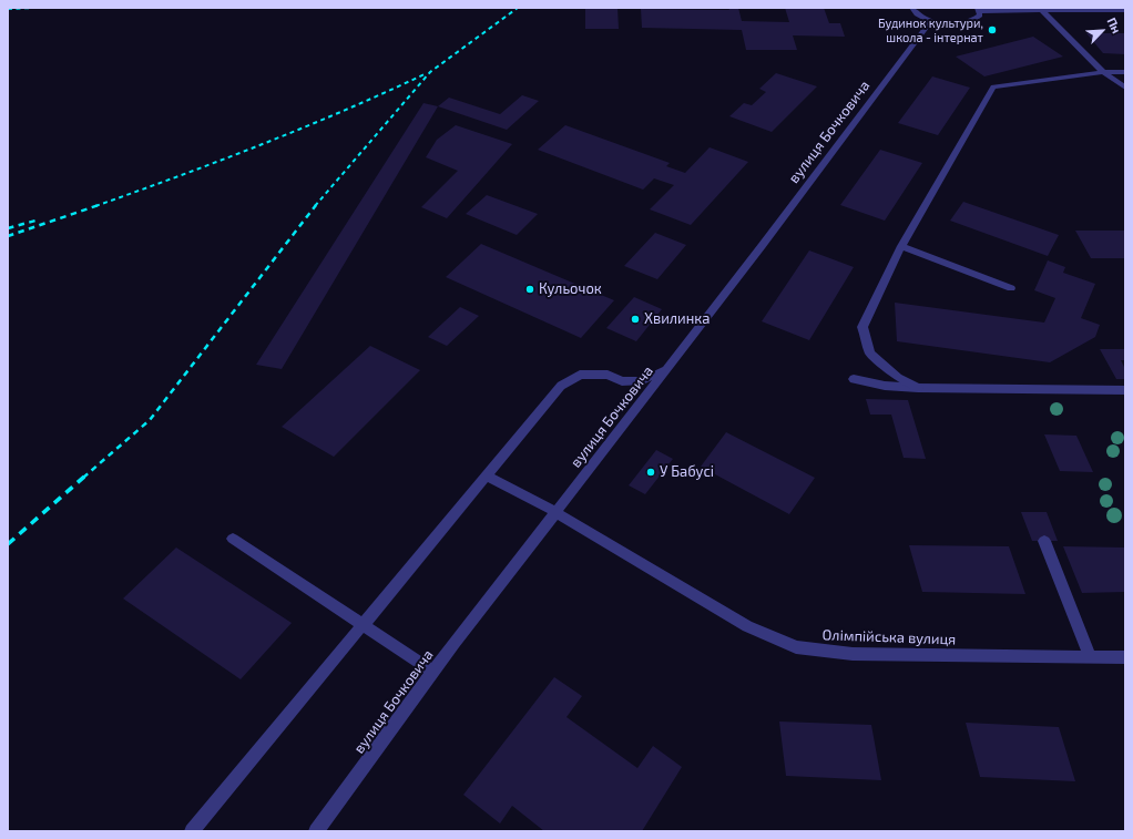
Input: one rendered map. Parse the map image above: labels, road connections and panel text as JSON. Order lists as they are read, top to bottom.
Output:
{
  "streets": {
    "street": ["вулиця Бочковича", "Олімпійська вулиця"]
  },
  "crossings": [
    ["вулиця Бочковича", "Олімпійська вулиця"]
  ],
  "places": [
    "Будинок культури, школа - інтернат",
    "Кульочок",
    "Хвилинка",
    "У Бабусі"
  ],
  "north": "top right"
}
